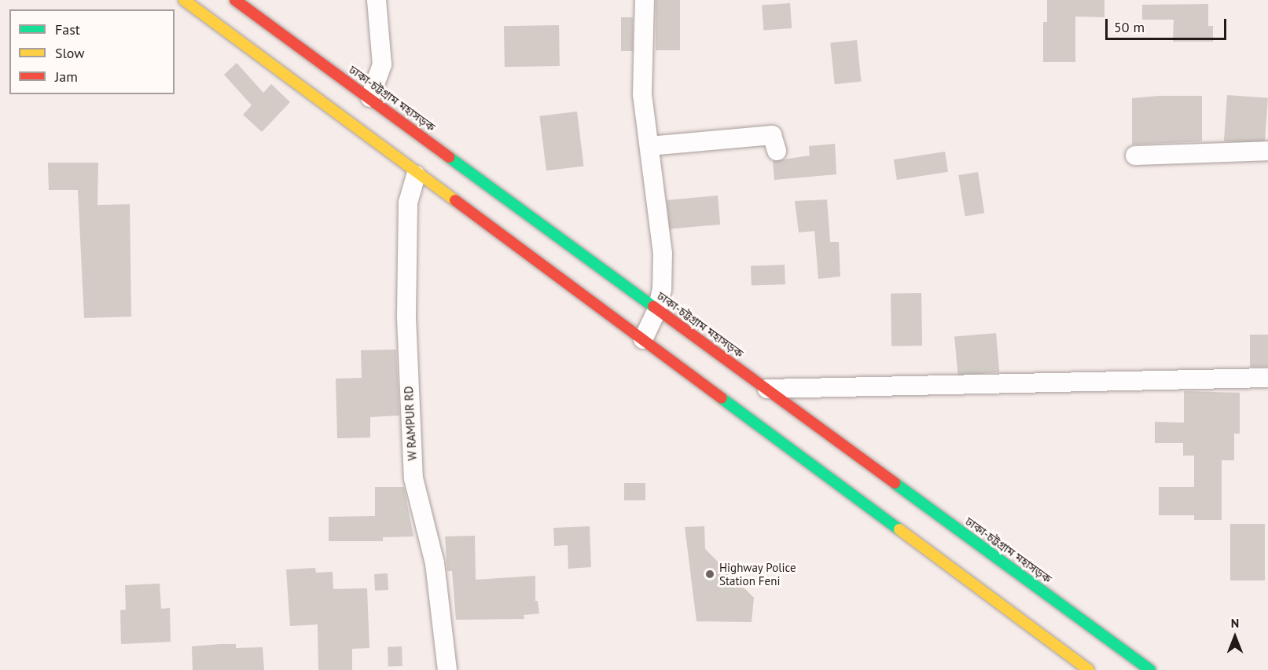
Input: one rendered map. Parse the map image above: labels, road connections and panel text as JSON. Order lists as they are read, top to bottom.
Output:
{
  "streets": {
    "highway": ["ঢাকা-চট্টগ্রাম মহাসড়ক"],
    "street": ["W RAMPUR RD"]
  },
  "places": ["Highway Police Station Feni"],
  "legend": ["Fast", "Slow", "Jam"],
  "scale_bar": "50 m",
  "north": "top"
}
